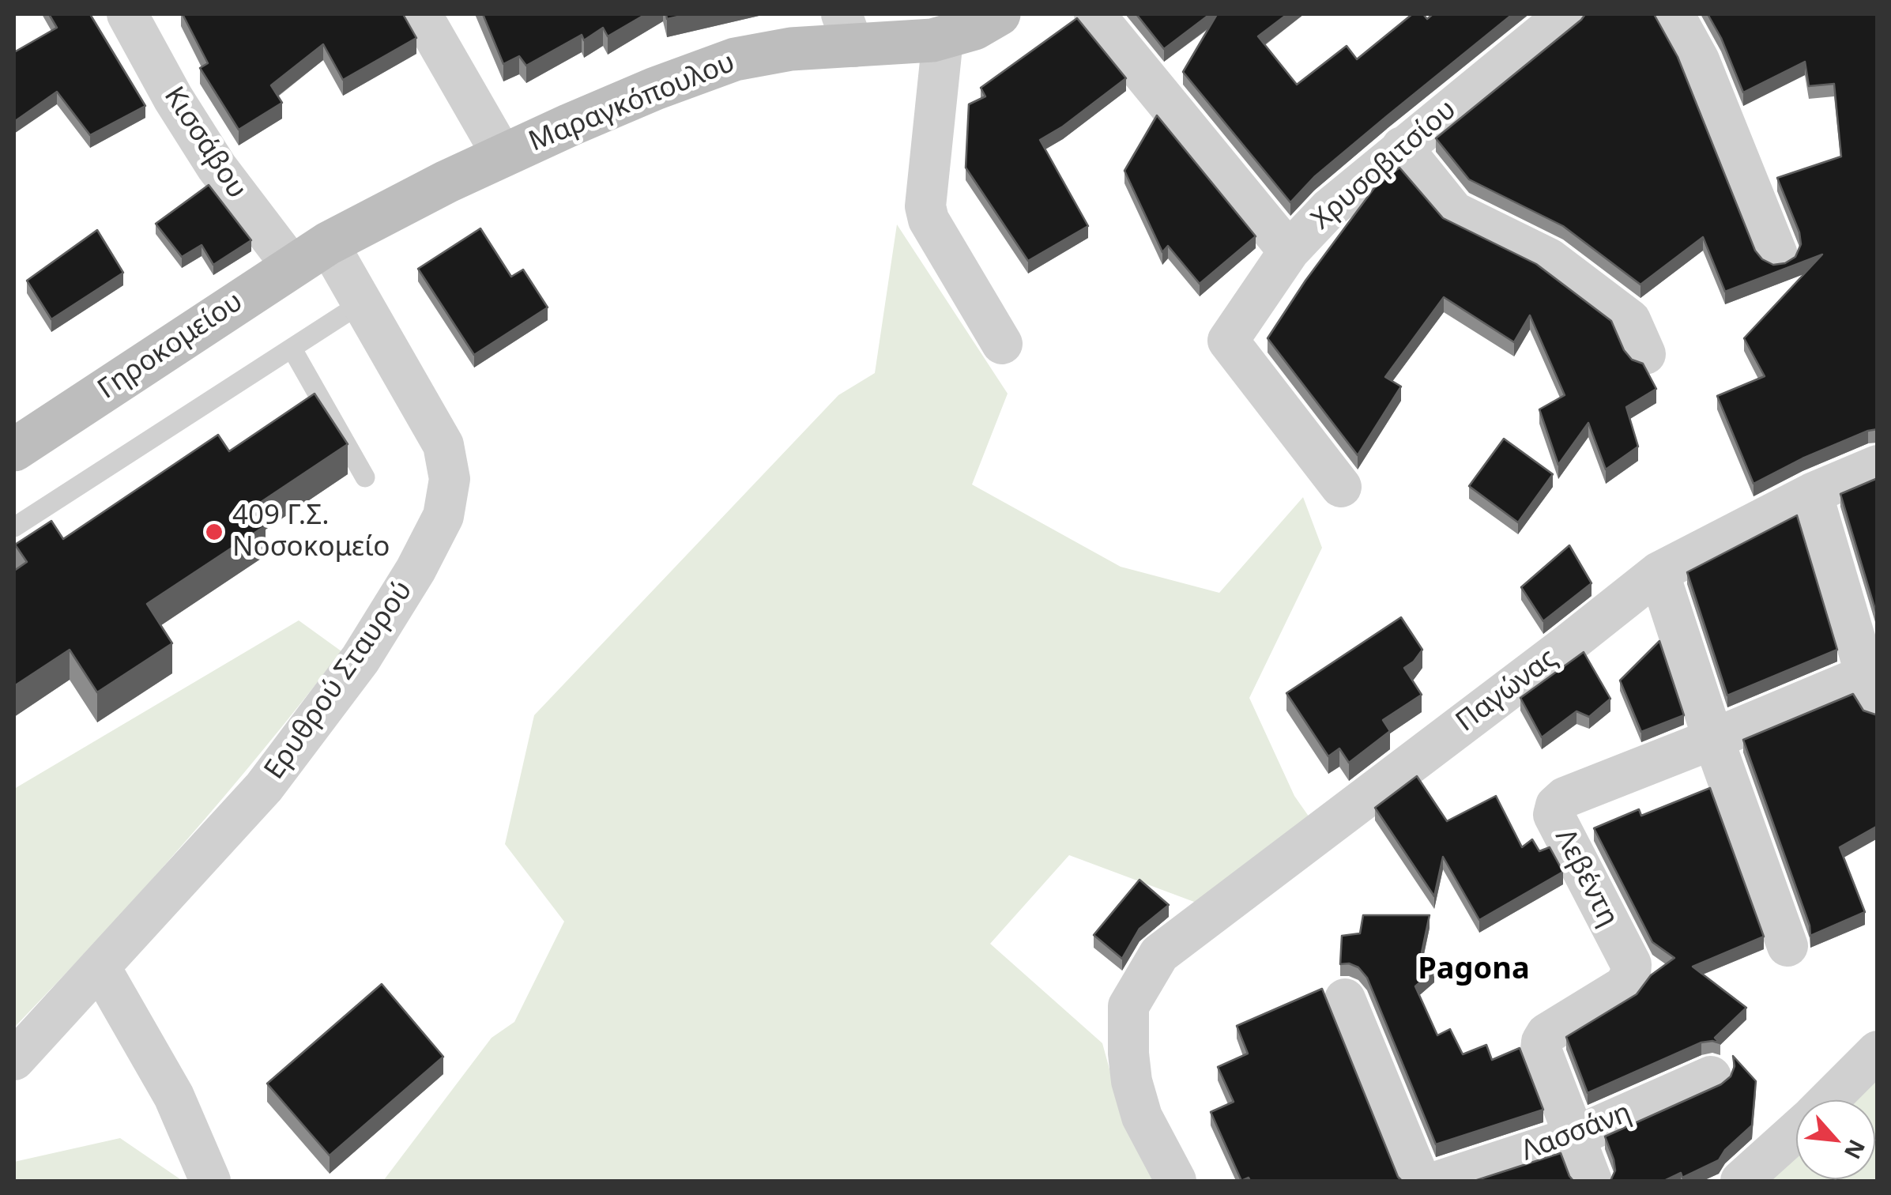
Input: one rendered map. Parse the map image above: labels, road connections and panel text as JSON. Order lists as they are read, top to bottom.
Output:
{
  "streets": {
    "main road": ["Μαραγκόπουλου", "Γηροκομείου"],
    "street": [
      "Κισσάβου",
      "Χρυσοβιτσίου",
      "Ερυθρού Σταυρού",
      "Παγώνας",
      "Λεβέντη",
      "Λασσάνη"
    ]
  },
  "crossings": [
    ["Μαραγκόπουλου", "Κισσάβου"],
    ["Μαραγκόπουλου", "Γηροκομείου"],
    ["Μαραγκόπουλου", "Ερυθρού Σταυρού"],
    ["Κισσάβου", "Γηροκομείου"],
    ["Κισσάβου", "Ερυθρού Σταυρού"],
    ["Γηροκομείου", "Ερυθρού Σταυρού"],
    ["Λεβέντη", "Λασσάνη"]
  ],
  "districts": ["Pagona"],
  "places": ["409 Γ.Σ. Νοσοκομείο"],
  "north": "bottom right"
}
